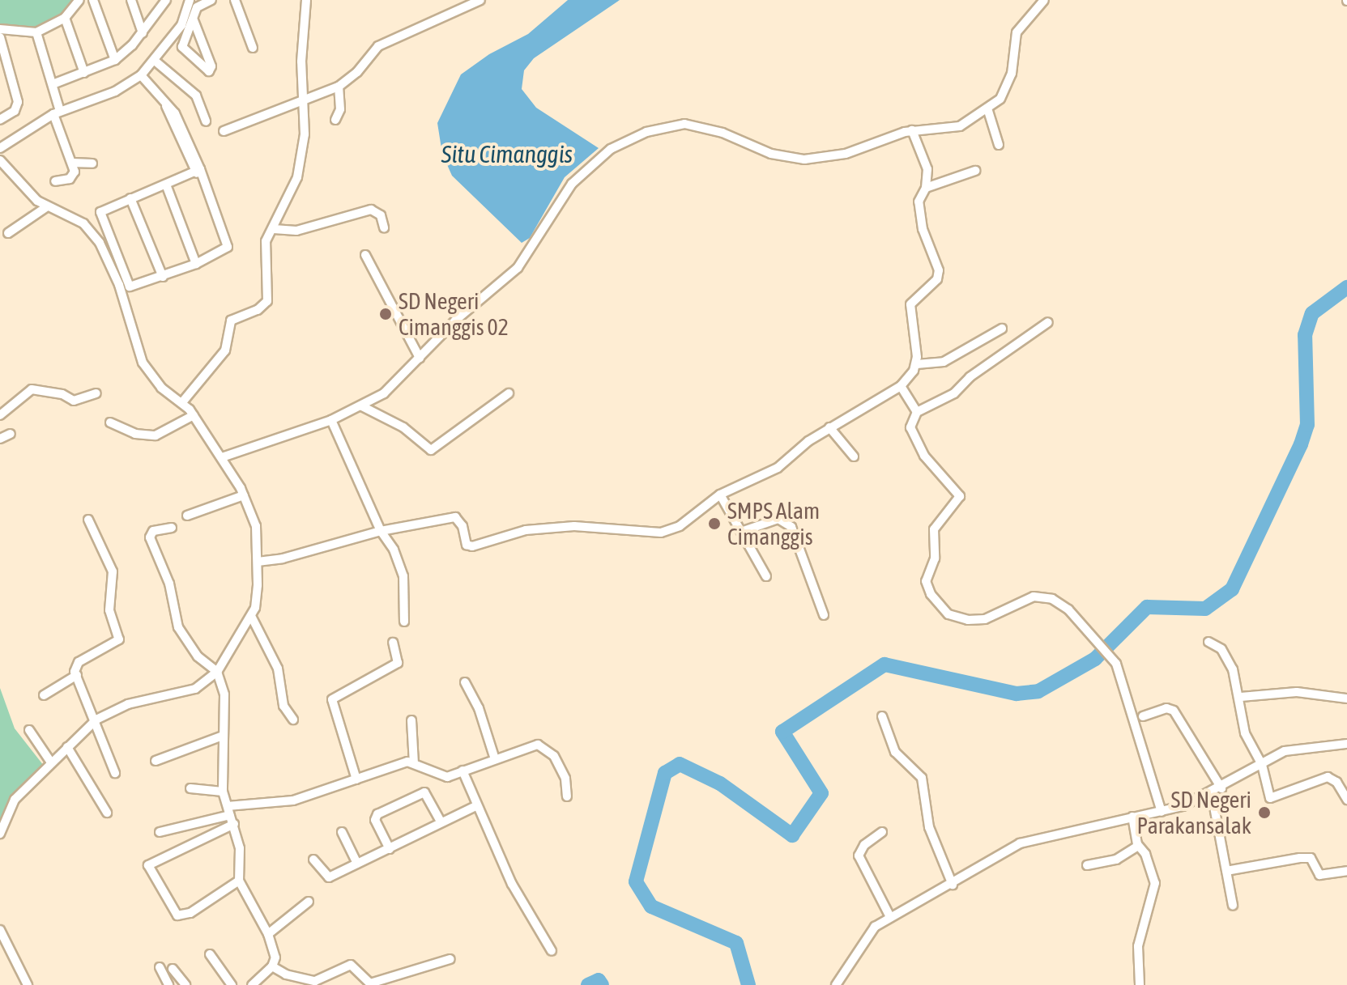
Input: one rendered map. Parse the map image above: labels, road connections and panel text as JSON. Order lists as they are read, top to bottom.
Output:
{
  "water": ["Situ Cimanggis"],
  "places": ["SD Negeri Cimanggis 02", "SMPS Alam Cimanggis", "SD Negeri Parakansalak"]
}
